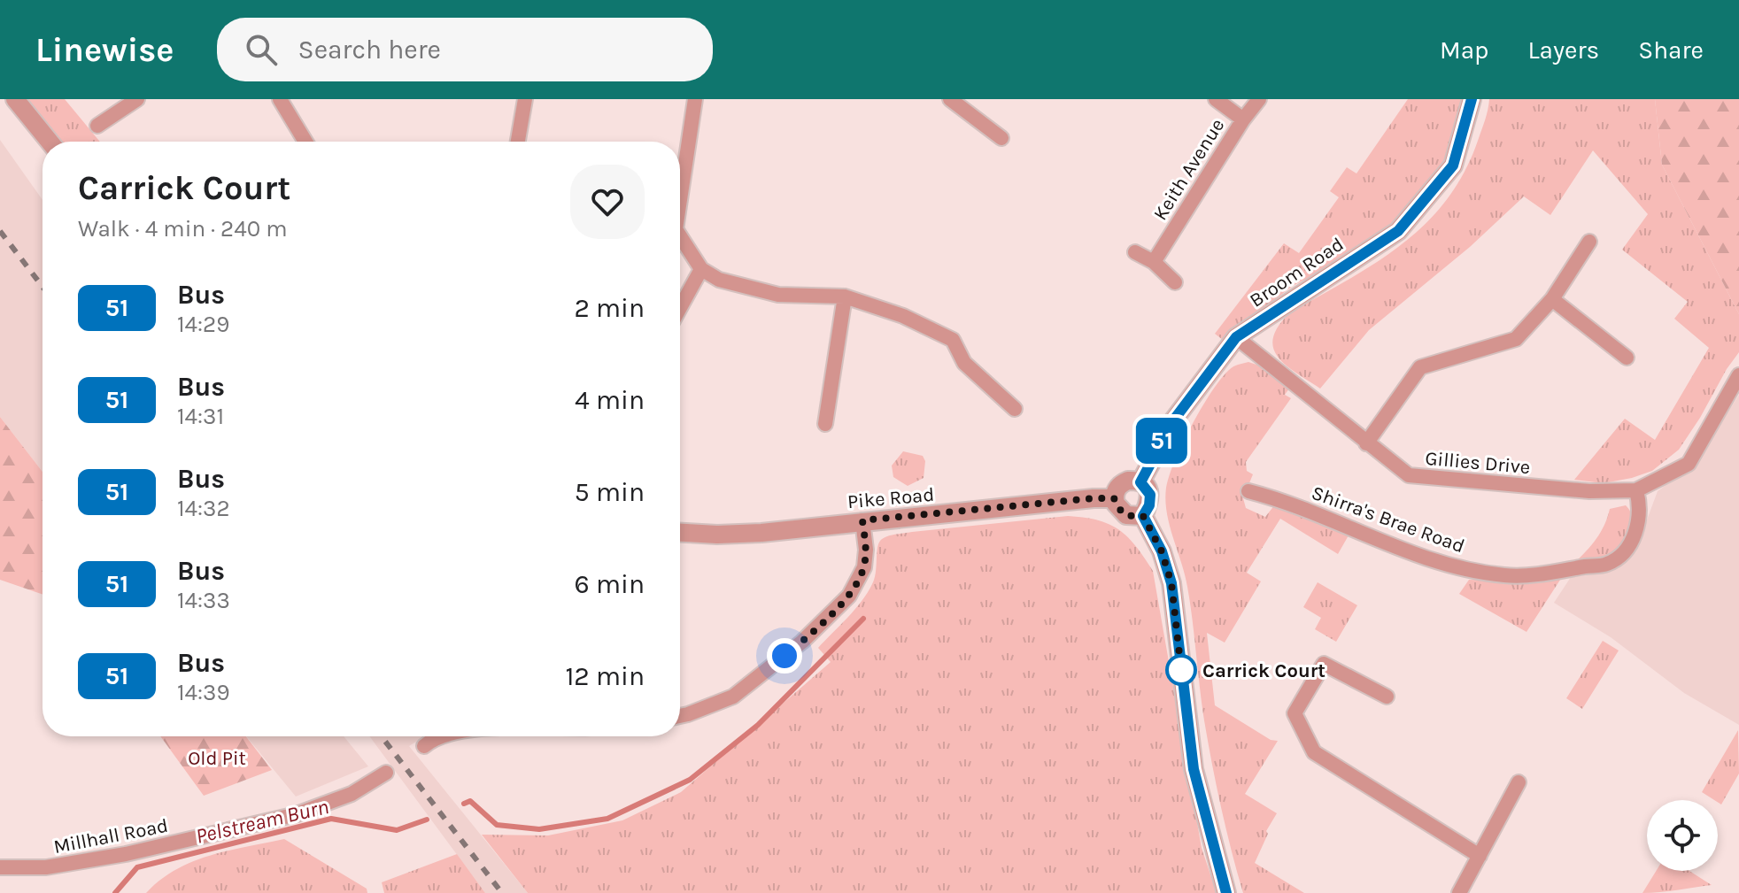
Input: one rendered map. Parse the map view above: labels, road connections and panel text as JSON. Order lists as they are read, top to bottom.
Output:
{
  "streets": {
    "street": [
      "Keith Avenue",
      "Broom Road",
      "Gillies Drive",
      "Pike Road",
      "Shirra's Brae Road",
      "Millhall Road"
    ]
  },
  "crossings": [
    ["Broom Road", "Gillies Drive"],
    ["Broom Road", "Pike Road"],
    ["Gillies Drive", "Shirra's Brae Road"]
  ],
  "water": ["Pelstream Burn"],
  "parks": ["Old Pit"],
  "places": ["Carrick Court"],
  "lines": ["bus line 51"],
  "page": {
    "header": "Linewise",
    "search": "Search here",
    "nav": ["Map", "Layers", "Share"],
    "on_map": "51",
    "heading": ["Carrick Court", "Walk · 4 min · 240 m"],
    "list": [
      {
        "mark": "51",
        "name": "Bus",
        "note": "14:29",
        "value": "2 min"
      },
      {
        "mark": "51",
        "name": "Bus",
        "note": "14:31",
        "value": "4 min"
      },
      {
        "mark": "51",
        "name": "Bus",
        "note": "14:32",
        "value": "5 min"
      },
      {
        "mark": "51",
        "name": "Bus",
        "note": "14:33",
        "value": "6 min"
      },
      {
        "mark": "51",
        "name": "Bus",
        "note": "14:39",
        "value": "12 min"
      }
    ]
  }
}
